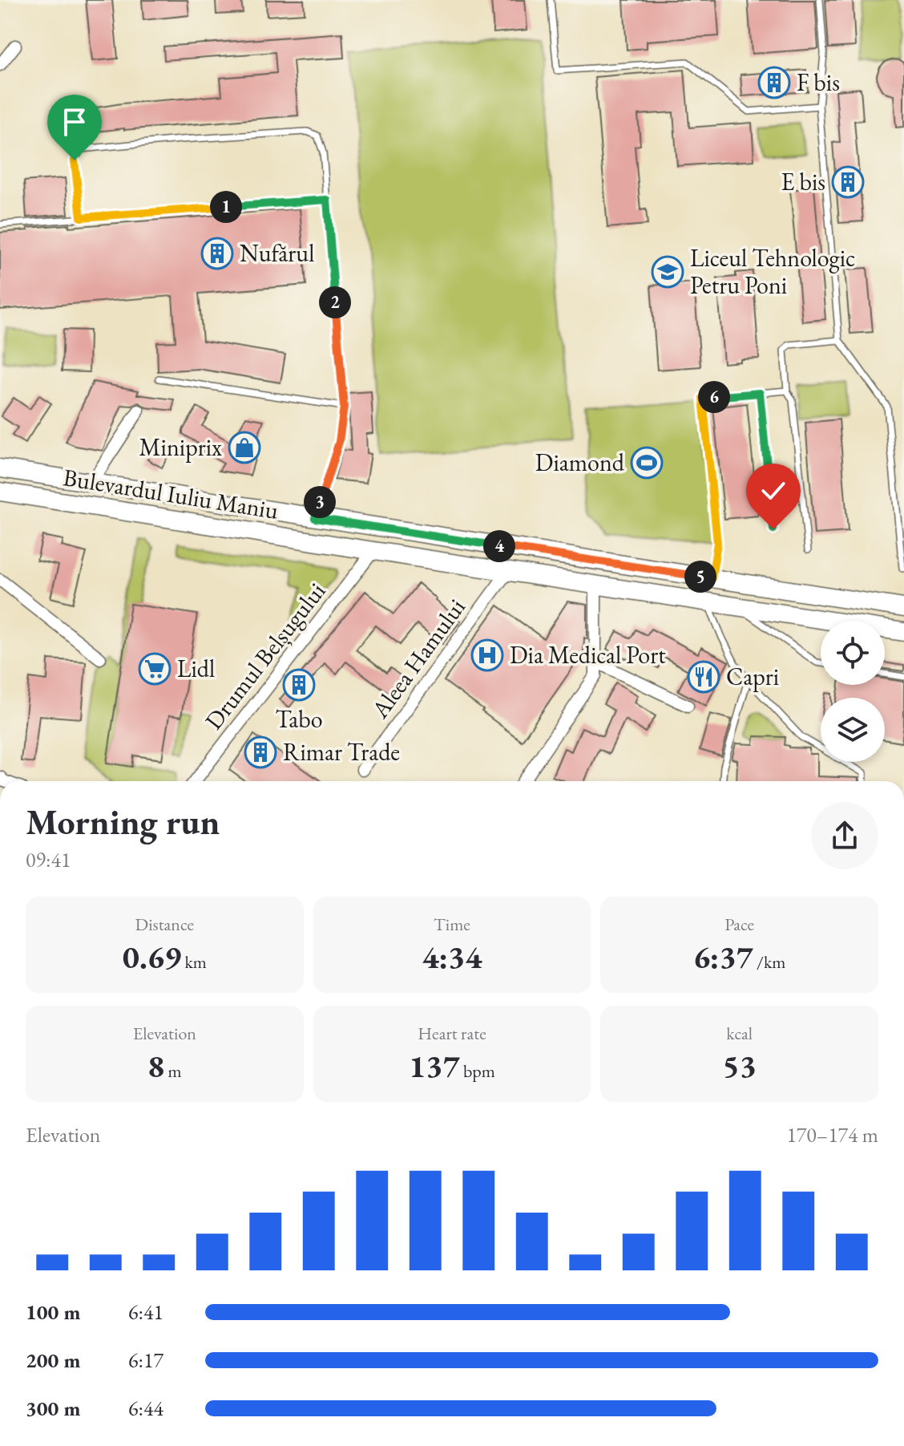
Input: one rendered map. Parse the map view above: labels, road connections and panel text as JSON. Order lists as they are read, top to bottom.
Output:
{
  "streets": {
    "main road": ["Bulevardul Iuliu Maniu"],
    "street": ["Drumul Belșugului", "Aleea Hamului"]
  },
  "crossings": [
    ["Bulevardul Iuliu Maniu", "Drumul Belșugului"],
    ["Bulevardul Iuliu Maniu", "Aleea Hamului"]
  ],
  "places": {
    "building": [
      "F bis",
      "E bis",
      "Nufărul",
      "Tabo",
      "Rimar Trade"
    ],
    "school or university": ["Liceul Tehnologic Petru Poni"],
    "shop": ["Miniprix"],
    "sports": ["Diamond"],
    "hospital": ["Dia Medical Port"],
    "supermarket": ["Lidl"],
    "restaurant": ["Capri"]
  },
  "page": {
    "pins": [
      "1",
      "2",
      "6",
      "3",
      "4",
      "5"
    ],
    "heading": ["Morning run", "09:41"],
    "stats": [
      ["Distance", "0.69 km"],
      ["Time", "4:34"],
      ["Pace", "6:37 /km"],
      ["Elevation", "8 m"],
      ["Heart rate", "137 bpm"],
      ["kcal", "53"]
    ],
    "chart": ["Elevation", "170–174 m"],
    "list": [
      {
        "name": "100 m",
        "note": "6:41"
      },
      {
        "name": "200 m",
        "note": "6:17"
      },
      {
        "name": "300 m",
        "note": "6:44"
      }
    ]
  }
}
